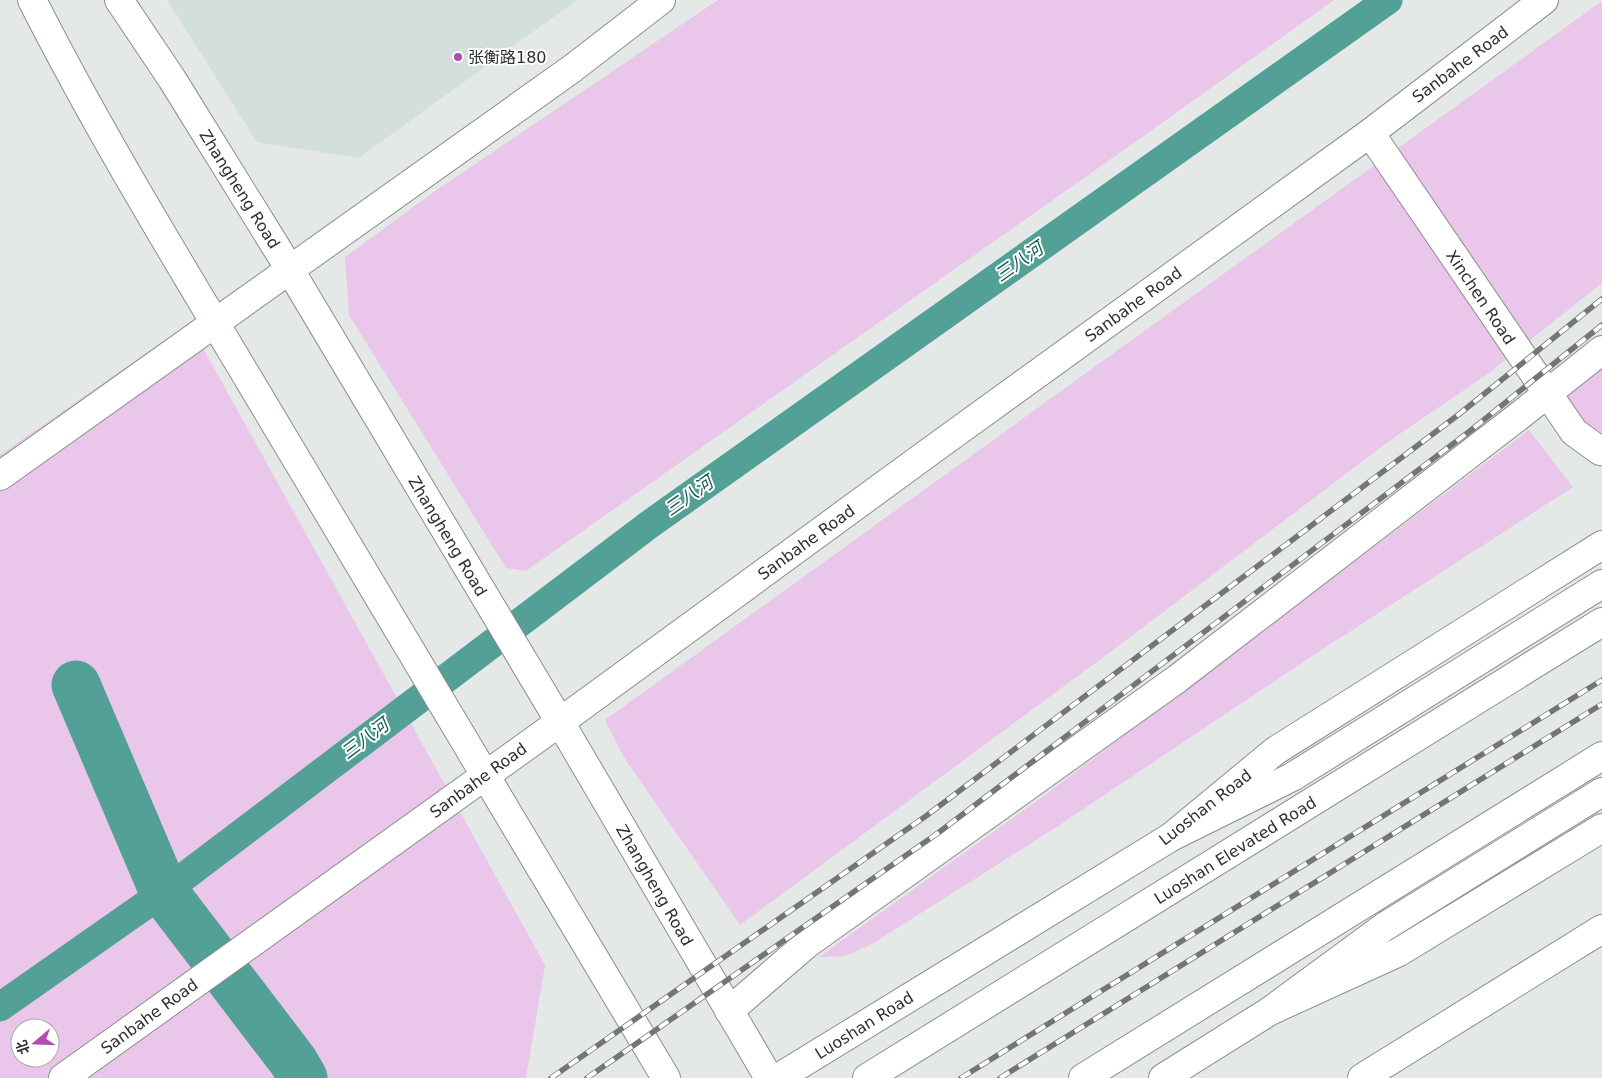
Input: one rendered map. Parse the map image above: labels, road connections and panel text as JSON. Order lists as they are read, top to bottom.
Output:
{
  "streets": {
    "main road": [
      "Sanbahe Road",
      "Zhangheng Road",
      "Xinchen Road",
      "Luoshan Road",
      "Luoshan Elevated Road"
    ]
  },
  "crossings": [
    ["Sanbahe Road", "Zhangheng Road"],
    ["Sanbahe Road", "Xinchen Road"]
  ],
  "water": ["三八河"],
  "places": ["张衡路180"],
  "north": "left"
}
